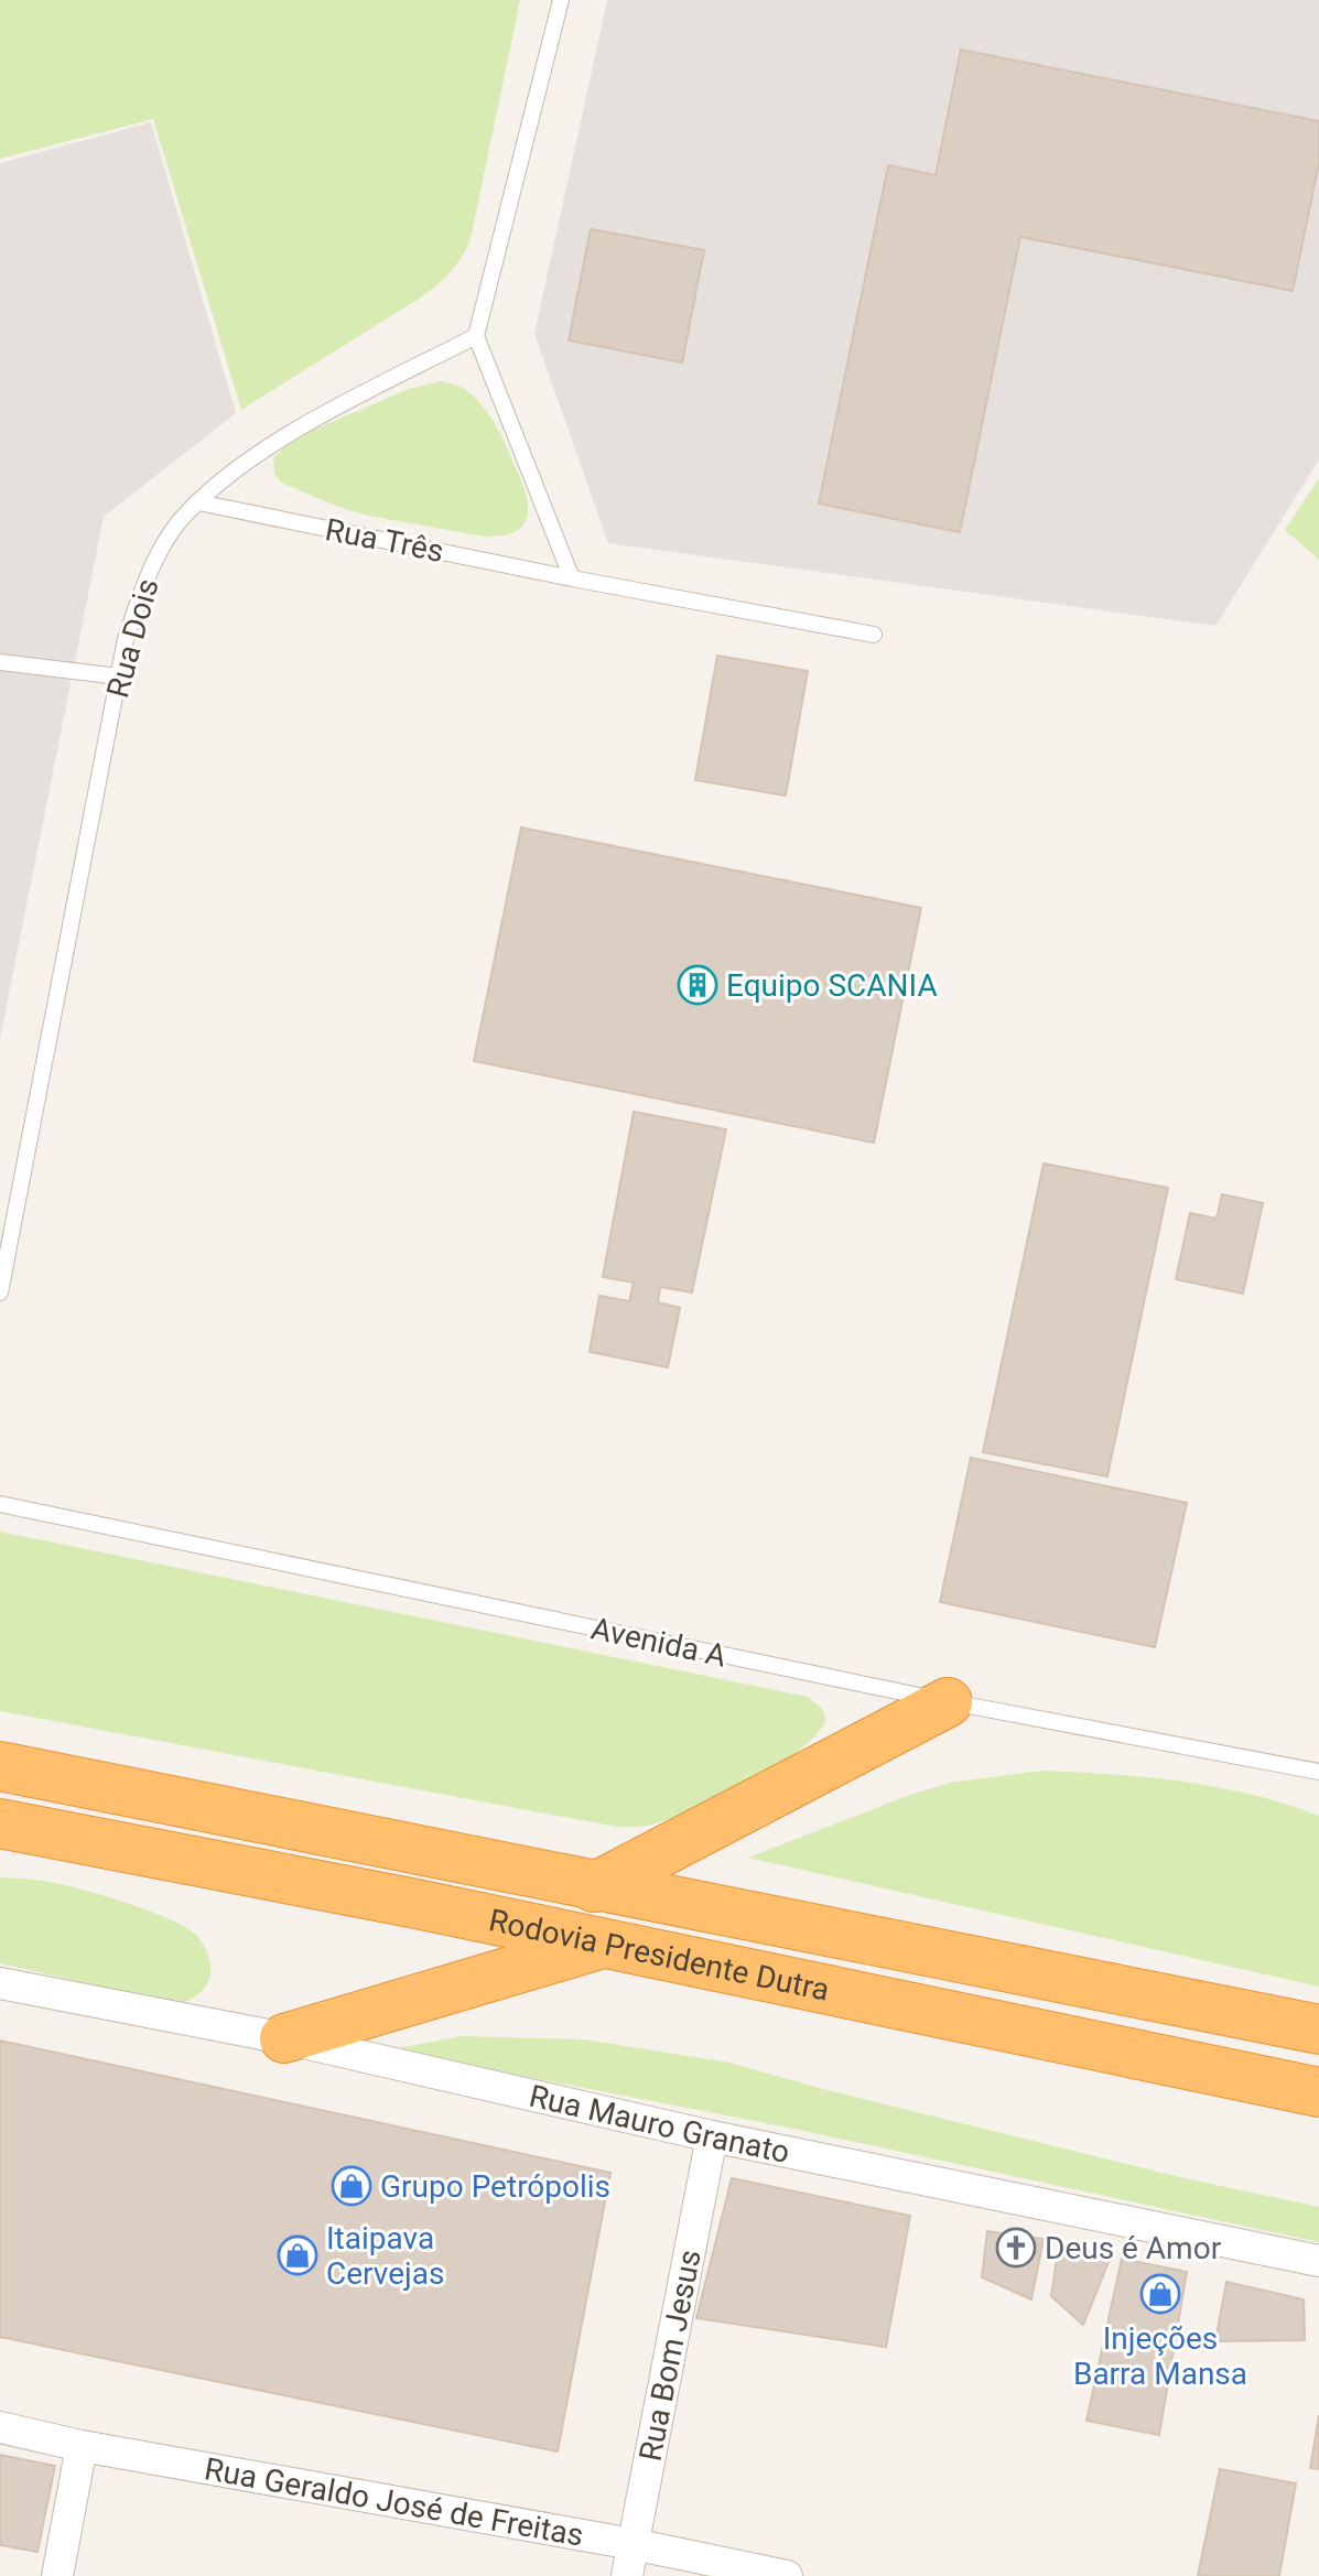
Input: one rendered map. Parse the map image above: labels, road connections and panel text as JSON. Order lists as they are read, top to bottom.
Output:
{
  "streets": {
    "highway": ["Rodovia Presidente Dutra"],
    "street": ["Rua Mauro Granato", "Rua Bom Jesus", "Rua Geraldo José de Freitas"],
    "lane": ["Rua Três", "Rua Dois", "Avenida A"]
  },
  "crossings": [
    ["Rua Três", "Rua Dois"],
    ["Rua Mauro Granato", "Rua Bom Jesus"],
    ["Rua Bom Jesus", "Rua Geraldo José de Freitas"]
  ],
  "places": {
    "building": ["Equipo SCANIA"],
    "shop": ["Grupo Petrópolis", "Itaipava Cervejas", "Injeções Barra Mansa"],
    "church": ["Deus é Amor"]
  }
}
